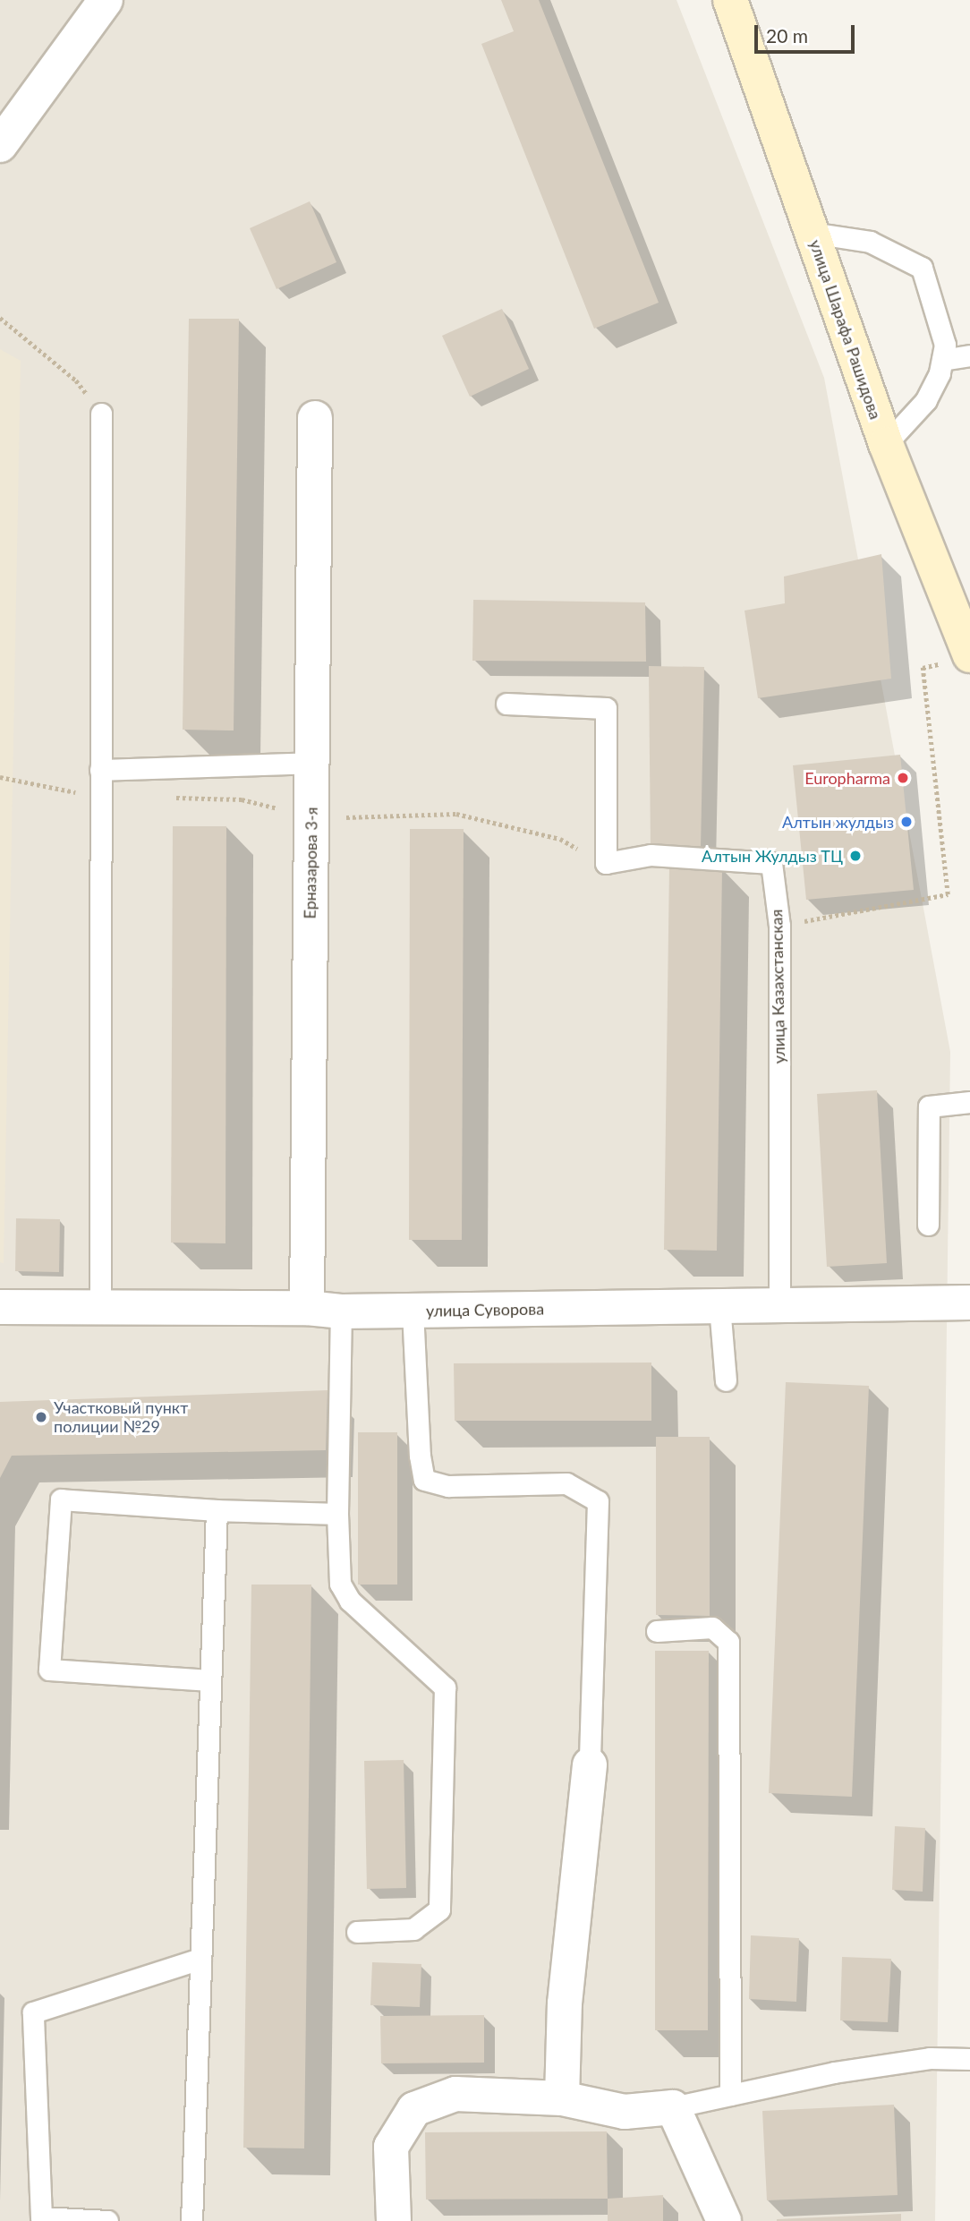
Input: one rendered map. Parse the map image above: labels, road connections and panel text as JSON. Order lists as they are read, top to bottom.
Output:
{
  "streets": {
    "main road": ["улица Шарафа Рашидова"],
    "street": ["Ерназарова 3-я", "улица Суворова"],
    "lane": ["улица Казахстанская"]
  },
  "crossings": [
    ["Ерназарова 3-я", "улица Суворова"],
    ["улица Казахстанская", "улица Суворова"]
  ],
  "places": [
    "Europharma",
    "Алтын жулдыз",
    "Алтын Жулдыз ТЦ",
    "Участковый пункт полиции №29"
  ],
  "scale_bar": "20 m"
}
